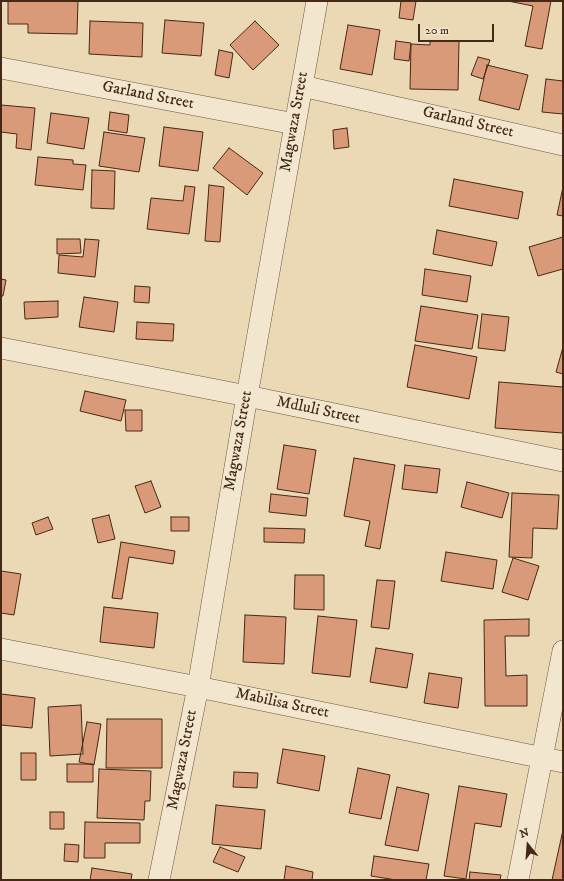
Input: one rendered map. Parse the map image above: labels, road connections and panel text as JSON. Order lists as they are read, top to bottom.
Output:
{
  "streets": {
    "street": [
      "Garland Street",
      "Magwaza Street",
      "Mdluli Street",
      "Mabilisa Street"
    ]
  },
  "crossings": [
    ["Garland Street", "Magwaza Street"],
    ["Magwaza Street", "Mdluli Street"],
    ["Magwaza Street", "Mabilisa Street"]
  ],
  "scale_bar": "20 m",
  "north": "top"
}
